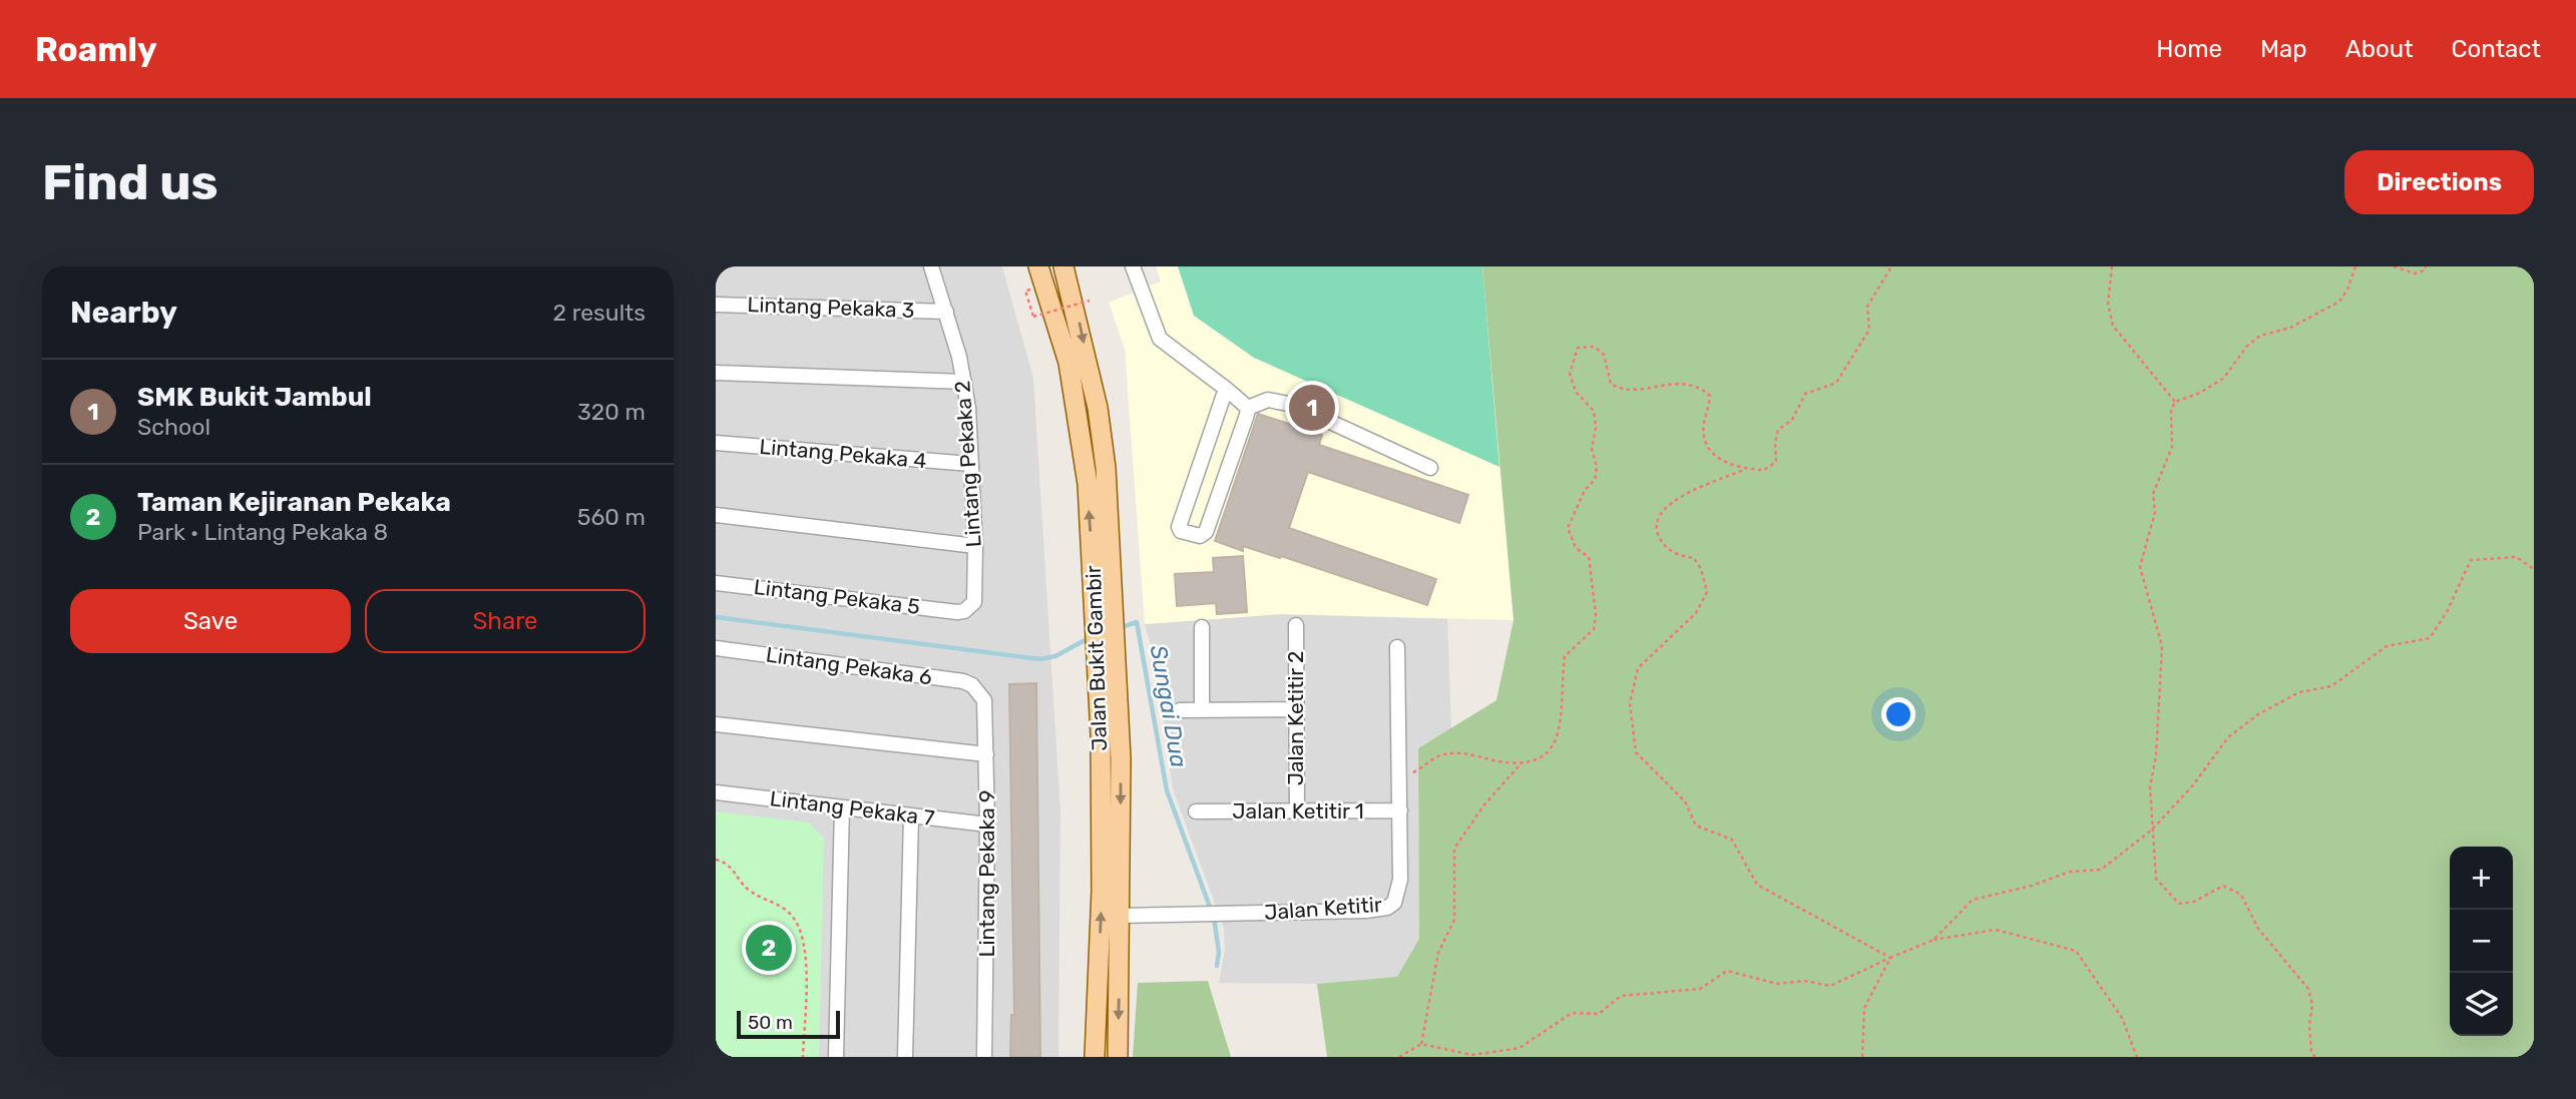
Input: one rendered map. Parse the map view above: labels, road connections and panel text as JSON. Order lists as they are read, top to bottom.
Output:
{
  "streets": {
    "main road": ["Jalan Bukit Gambir"],
    "street": [
      "Lintang Pekaka 3",
      "Lintang Pekaka 4",
      "Lintang Pekaka 2",
      "Lintang Pekaka 5",
      "Lintang Pekaka 6",
      "Jalan Ketitir 2",
      "Lintang Pekaka 7",
      "Jalan Ketitir 1",
      "Lintang Pekaka 9",
      "Jalan Ketitir"
    ]
  },
  "crossings": [
    ["Lintang Pekaka 3", "Lintang Pekaka 2"],
    ["Lintang Pekaka 4", "Lintang Pekaka 2"],
    ["Lintang Pekaka 2", "Lintang Pekaka 5"],
    ["Jalan Bukit Gambir", "Jalan Ketitir"],
    ["Lintang Pekaka 6", "Lintang Pekaka 9"],
    ["Jalan Ketitir 2", "Jalan Ketitir 1"],
    ["Lintang Pekaka 7", "Lintang Pekaka 9"],
    ["Jalan Ketitir 1", "Jalan Ketitir"]
  ],
  "water": ["Sungai Dua"],
  "scale_bar": "50 m",
  "page": {
    "header": "Roamly",
    "nav": [
      "Home",
      "Map",
      "About",
      "Contact"
    ],
    "buttons": [
      "Directions",
      ["Save", "Share"]
    ],
    "title": "Find us",
    "heading": ["Nearby", "2 results"],
    "list": [
      {
        "mark": "1",
        "name": "SMK Bukit Jambul",
        "note": "School",
        "value": "320 m"
      },
      {
        "mark": "2",
        "name": "Taman Kejiranan Pekaka",
        "note": "Park · Lintang Pekaka 8",
        "value": "560 m"
      }
    ],
    "pins": ["1", "2"],
    "map_buttons": ["+", "−"],
    "scale": "50 m"
  }
}
